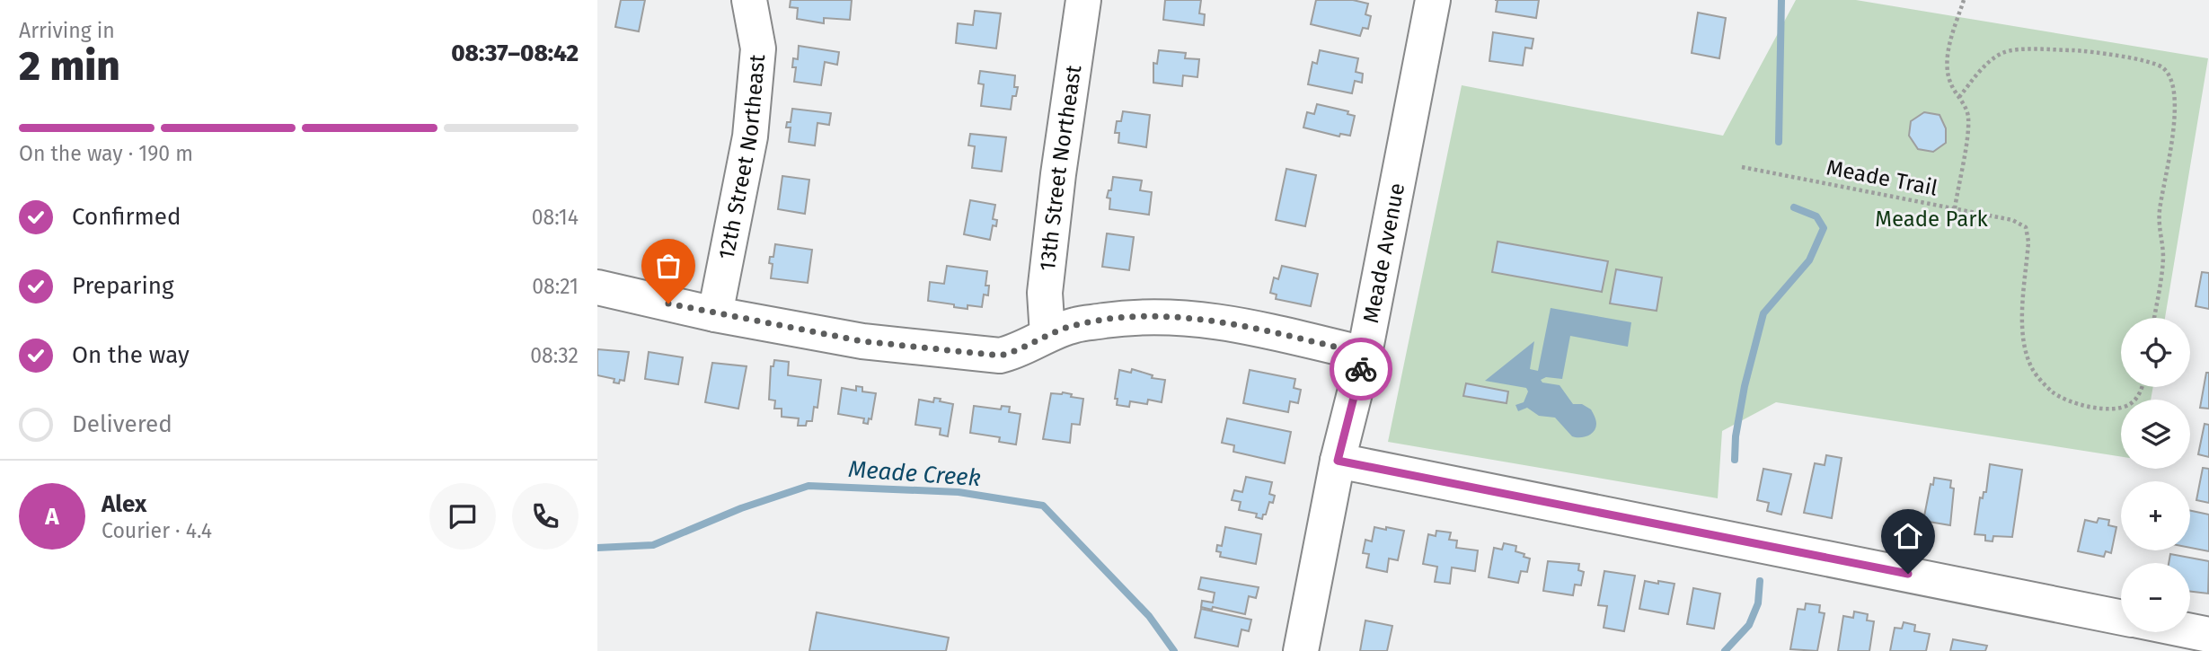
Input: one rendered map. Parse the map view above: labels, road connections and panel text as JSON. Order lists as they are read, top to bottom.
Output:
{
  "streets": {
    "street": ["12th Street Northeast", "13th Street Northeast", "Meade Avenue"],
    "path": ["Meade Trail"]
  },
  "water": ["Meade Creek"],
  "parks": ["Meade Park"],
  "page": {
    "heading": ["2 min", "Arriving in", "08:37–08:42"],
    "panel": ["Alex", "Courier · 4.4"],
    "bar": "On the way · 190 m",
    "list": [
      ["Confirmed", "08:14"],
      ["Preparing", "08:21"],
      ["On the way", "08:32"],
      "Delivered"
    ],
    "map_buttons": ["+", "−"],
    "round": "A"
  }
}
